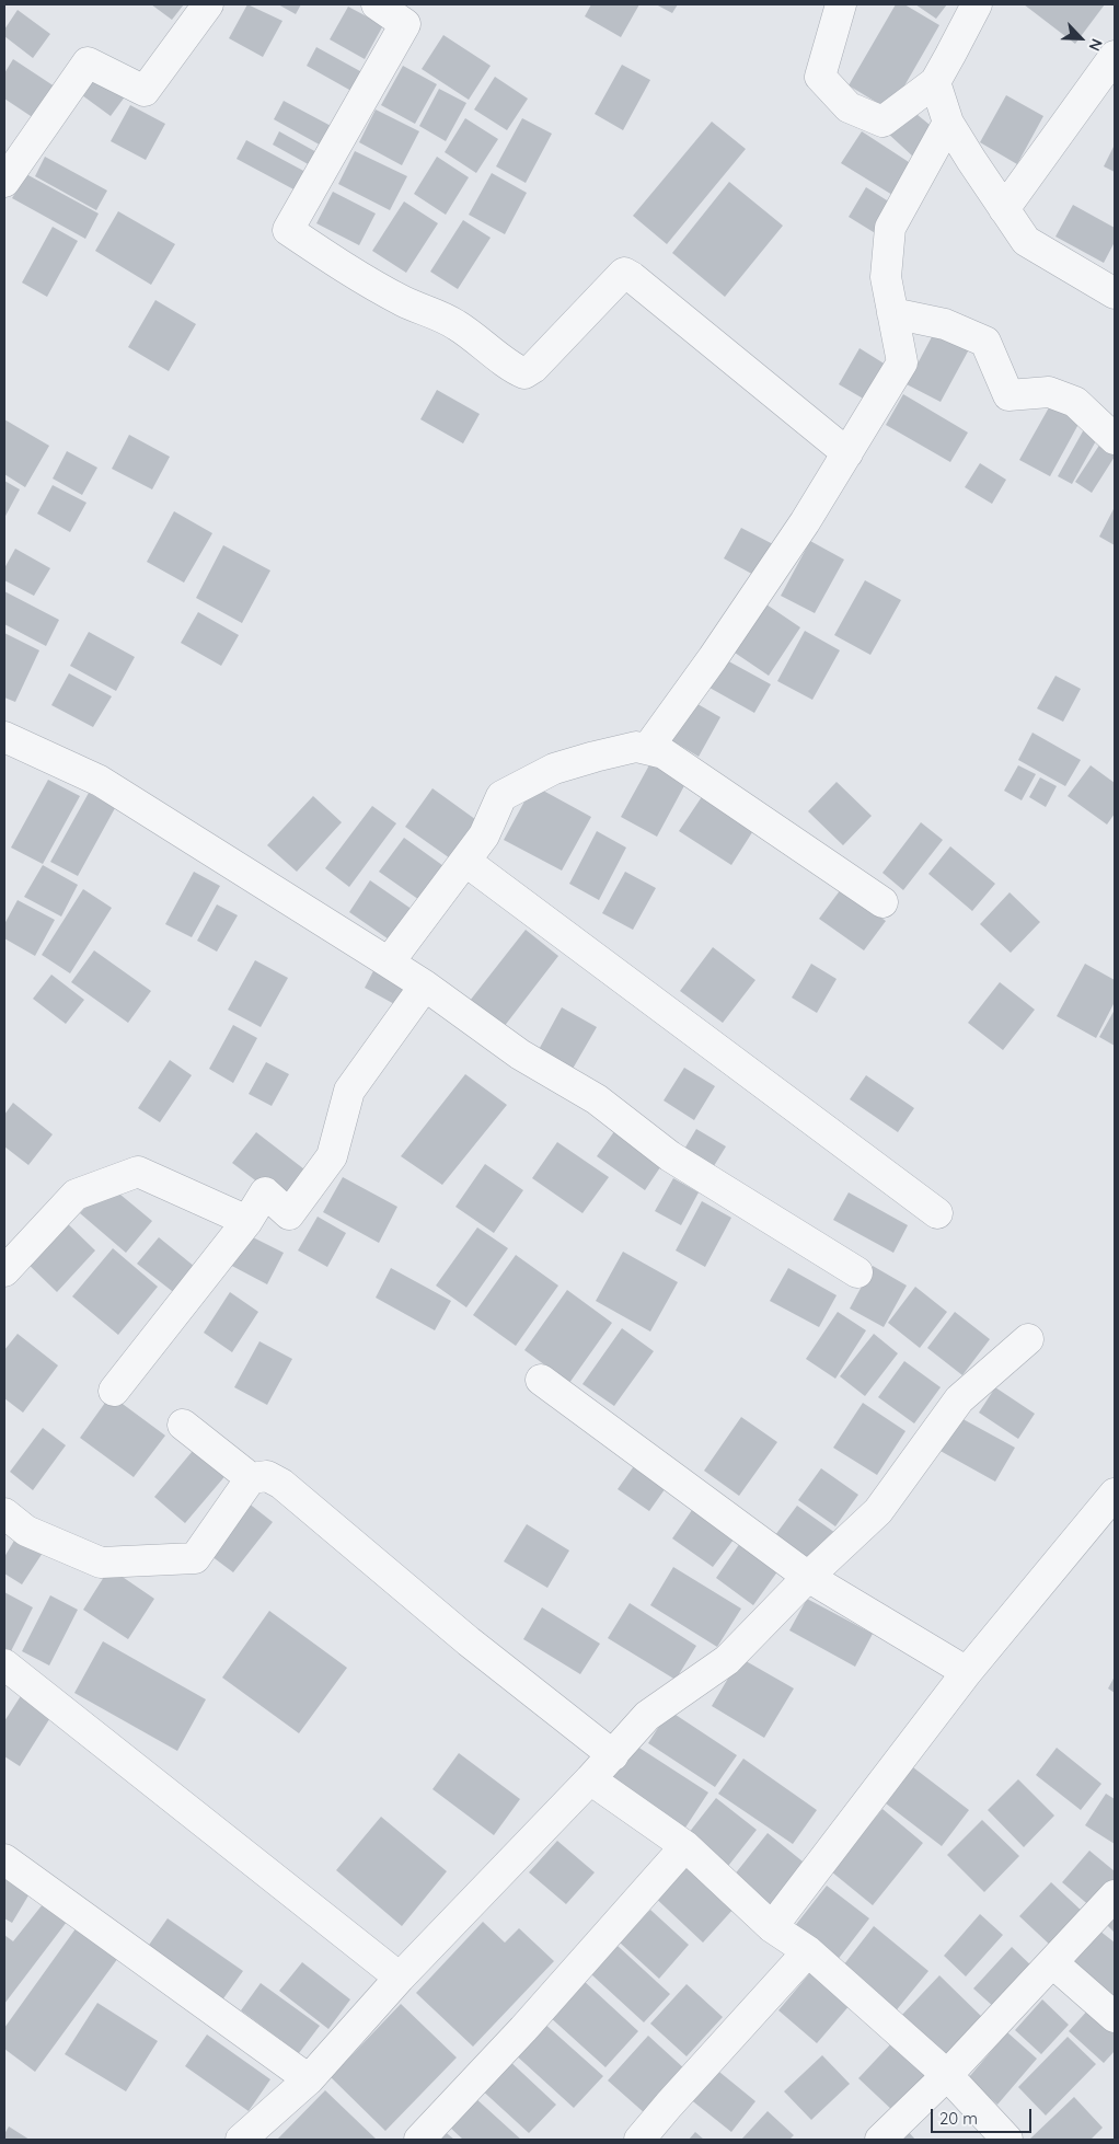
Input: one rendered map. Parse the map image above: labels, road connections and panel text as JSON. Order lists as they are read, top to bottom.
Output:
{
  "scale_bar": "20 m",
  "north": "bottom right"
}
